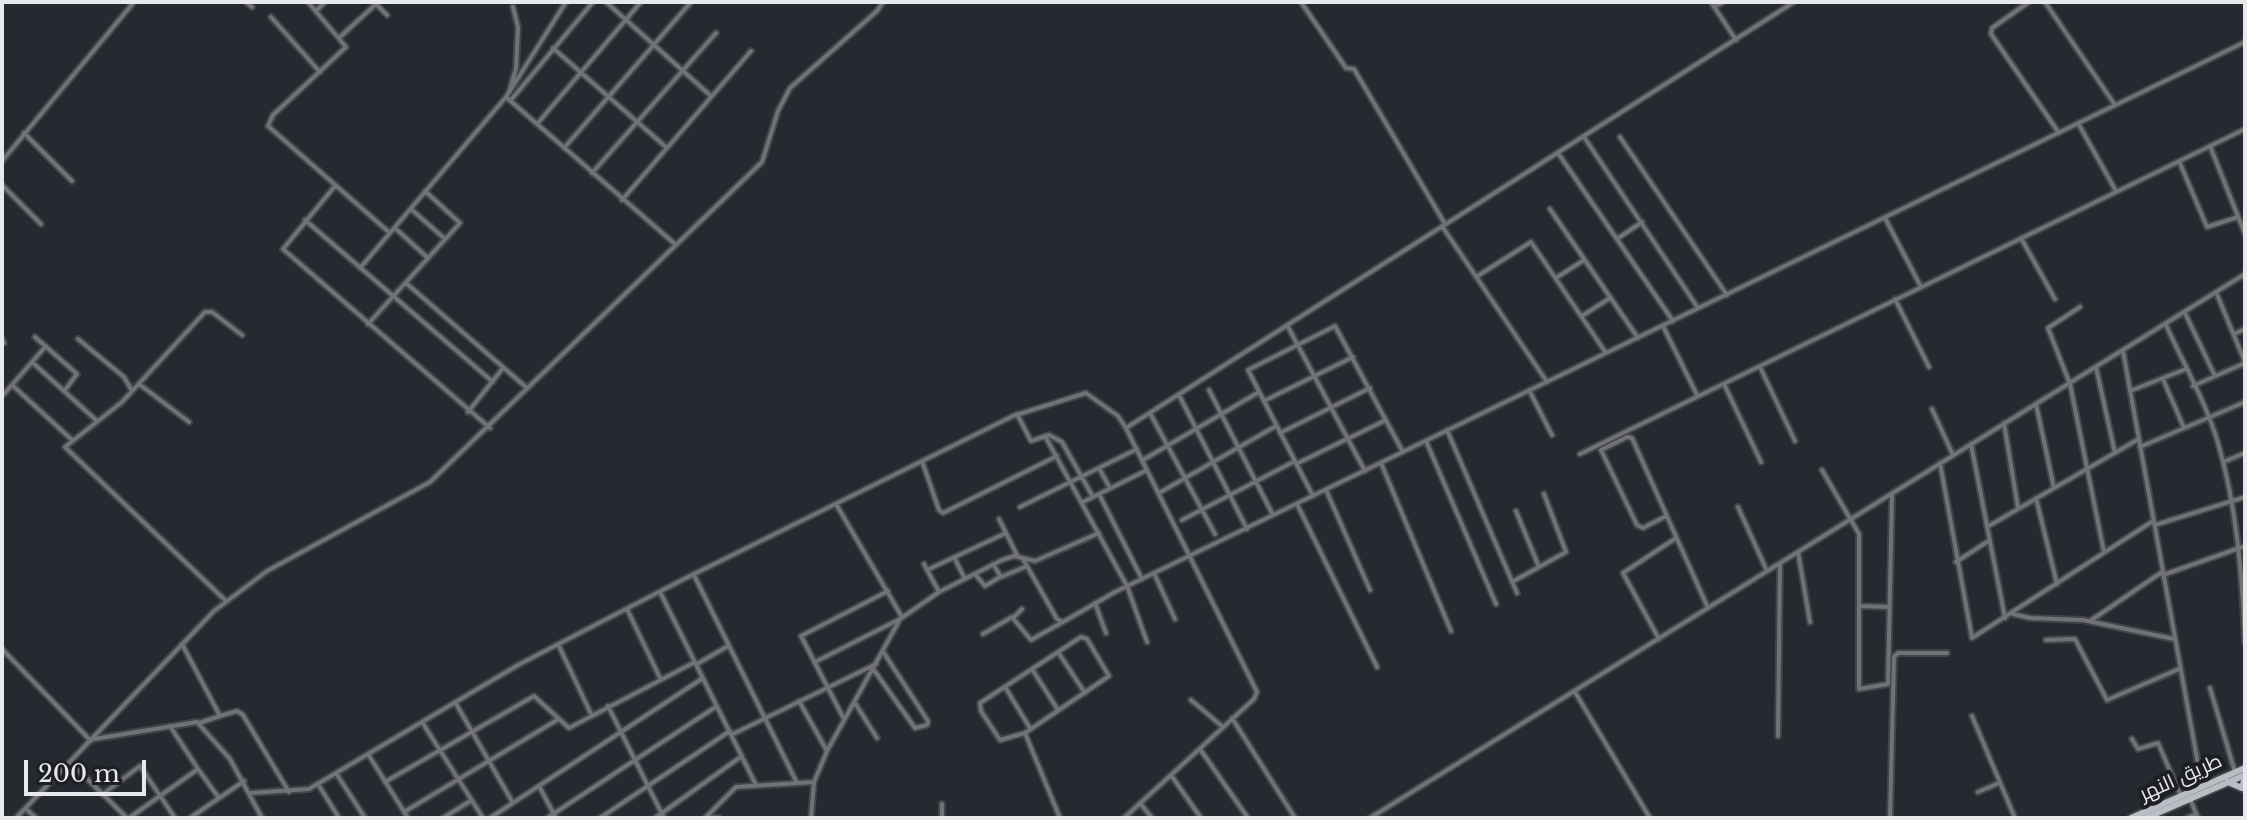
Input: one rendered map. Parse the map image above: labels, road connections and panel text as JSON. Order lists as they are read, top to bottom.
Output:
{
  "streets": {
    "main road": ["طريق النهر"]
  },
  "scale_bar": "200 m"
}
